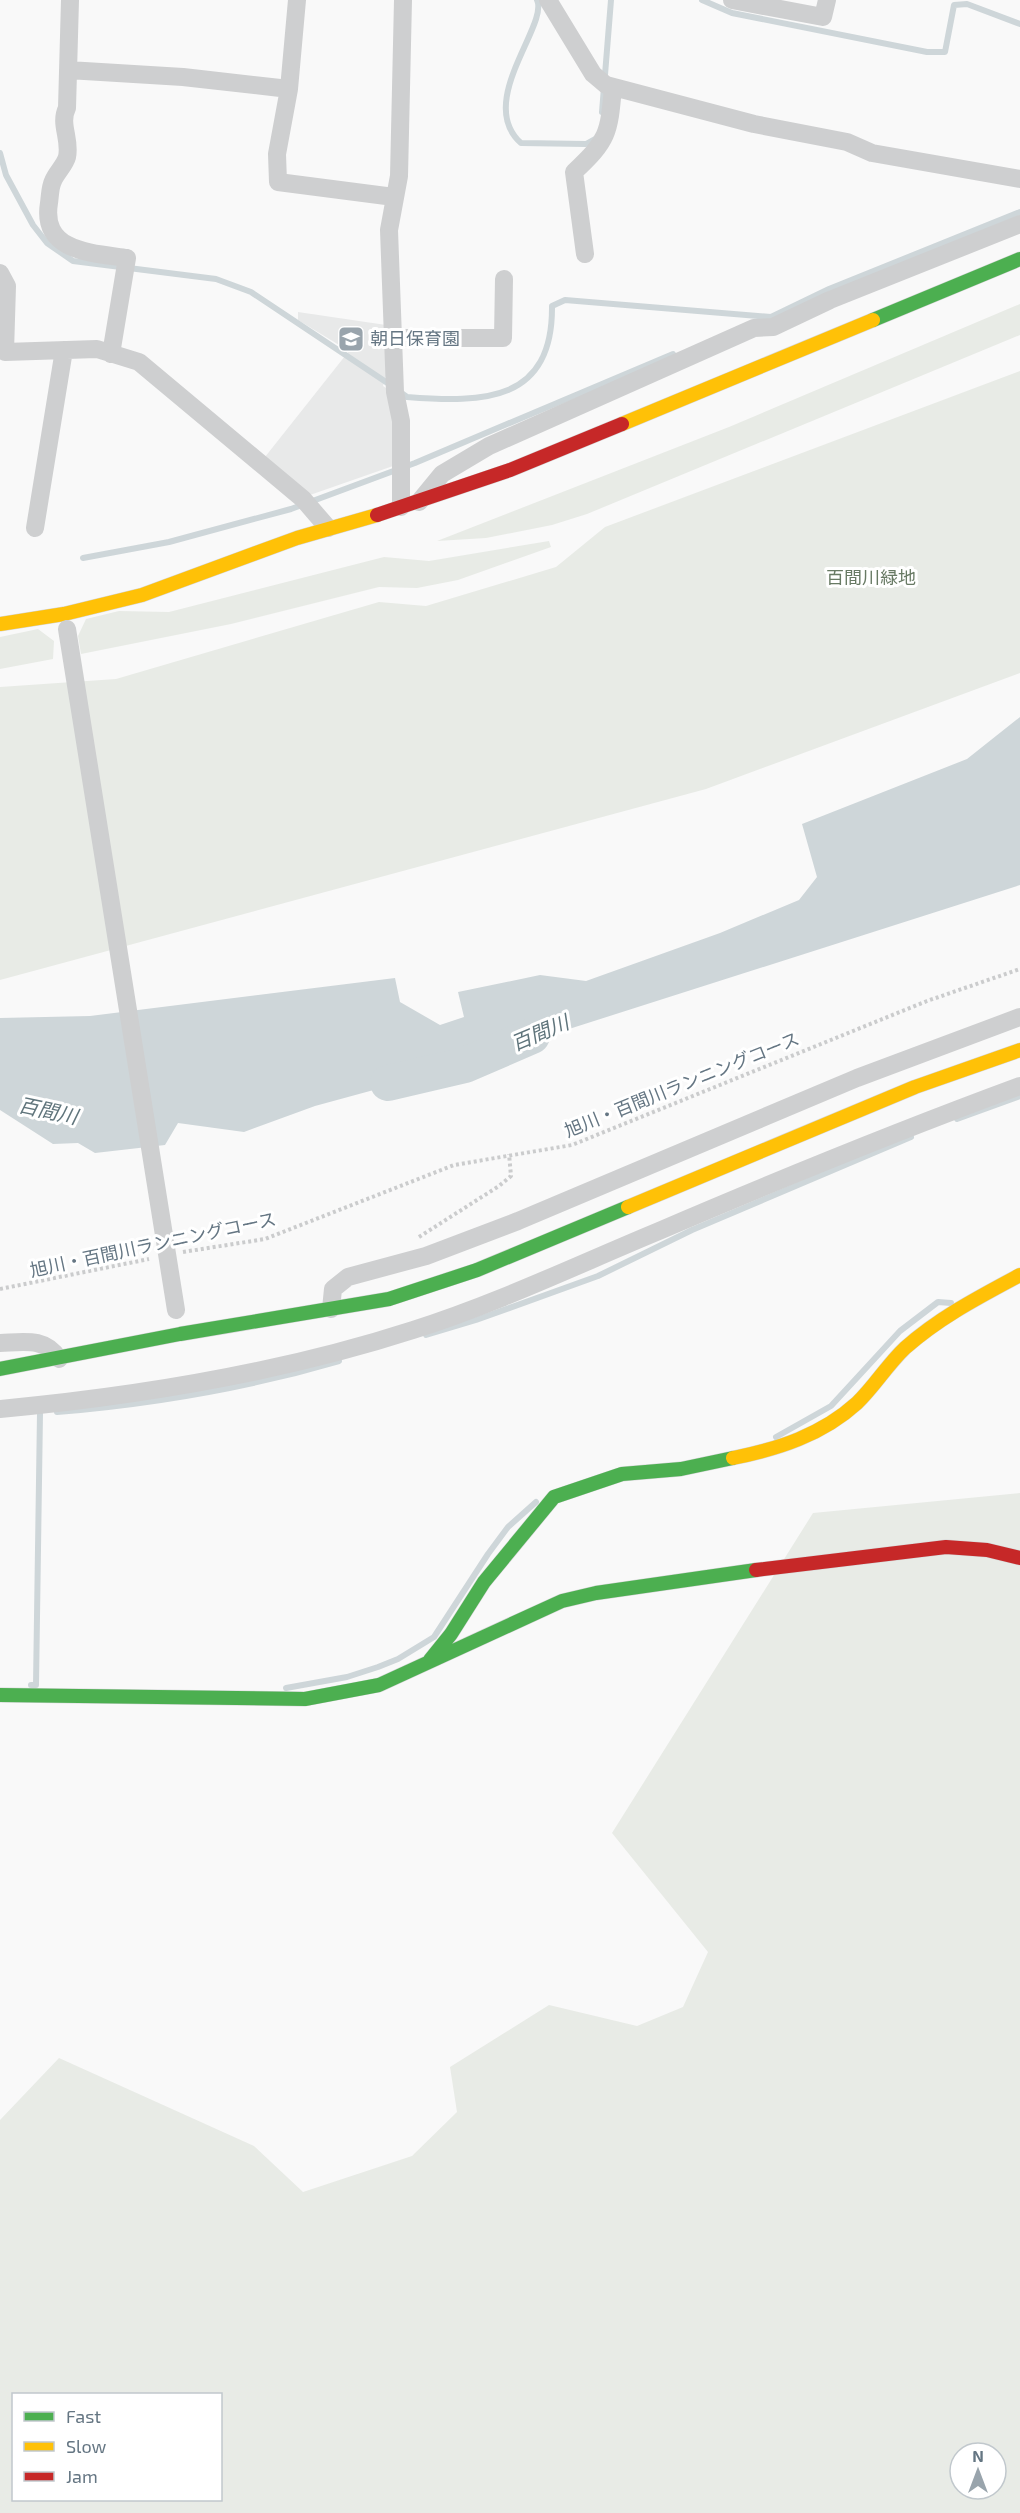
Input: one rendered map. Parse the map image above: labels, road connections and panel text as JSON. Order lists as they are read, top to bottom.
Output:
{
  "streets": {
    "path": ["旭川・百間川ランニングコース"]
  },
  "water": ["百間川"],
  "parks": ["百間川緑地"],
  "places": {
    "school or university": ["朝日保育園"]
  },
  "legend": ["Fast", "Slow", "Jam"],
  "north": "top"
}
